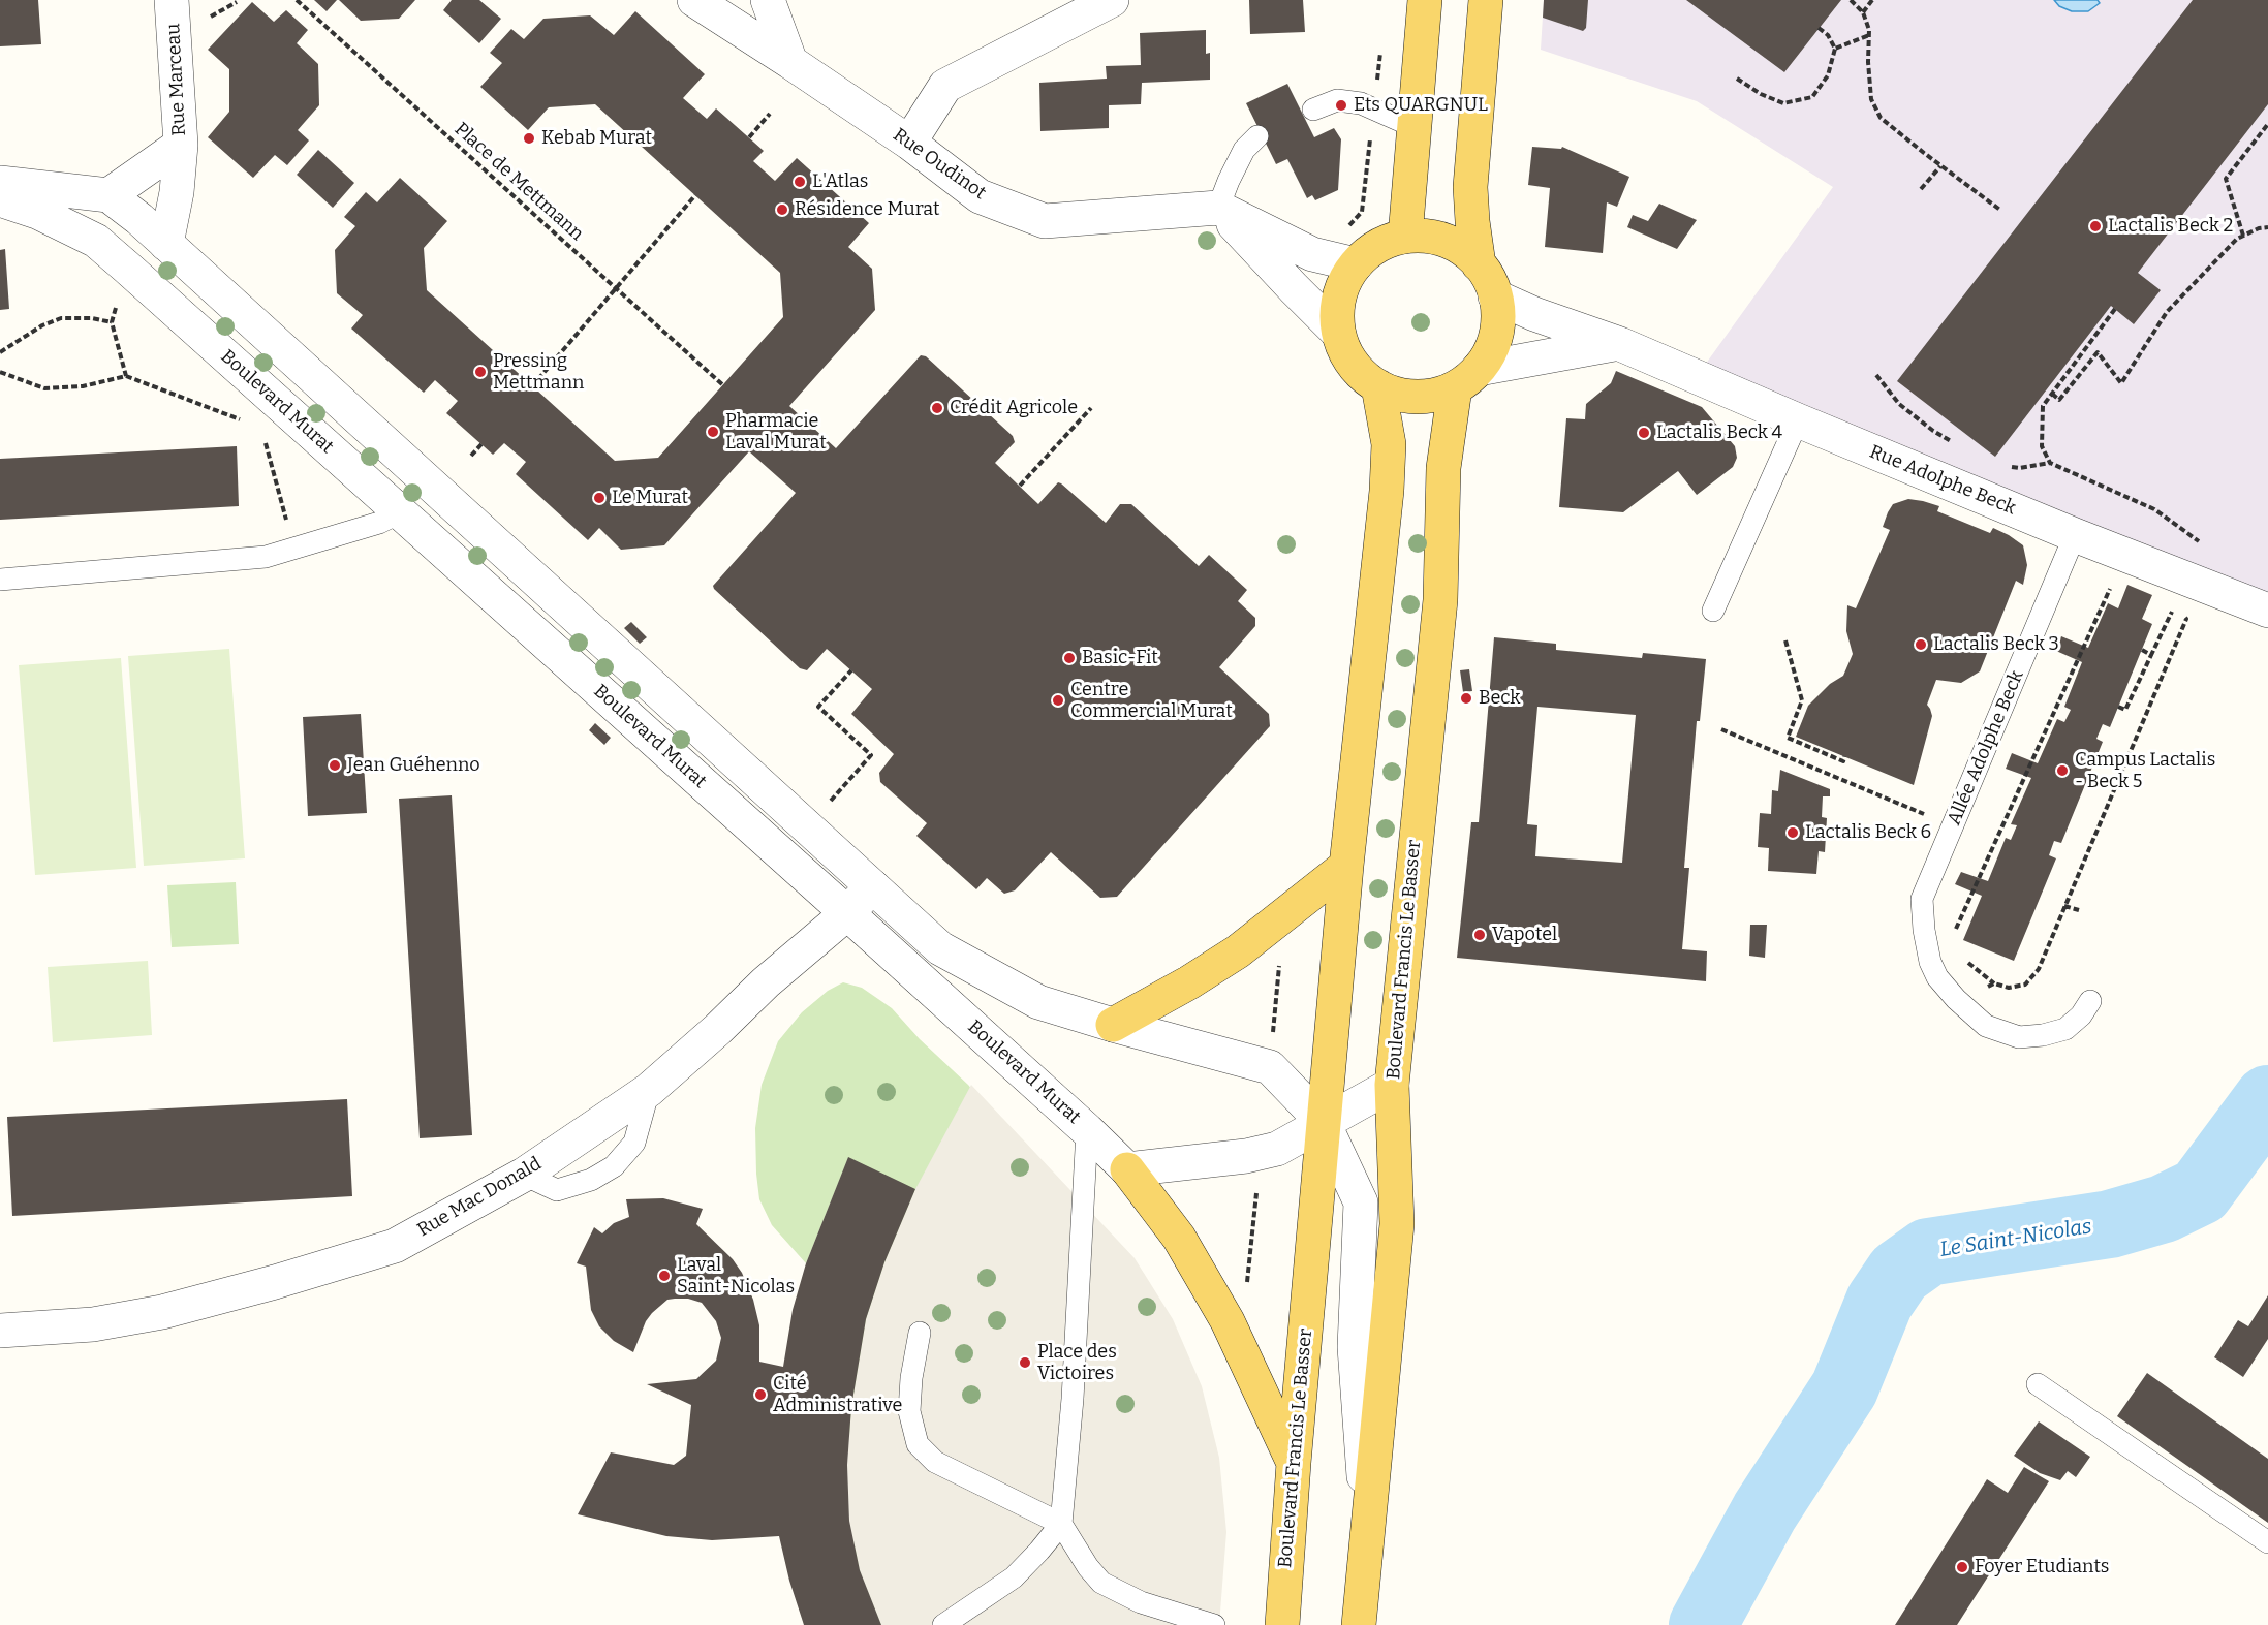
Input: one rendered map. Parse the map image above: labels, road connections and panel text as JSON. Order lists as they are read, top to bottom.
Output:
{
  "streets": {
    "main road": ["Boulevard Francis Le Basser"],
    "street": [
      "Rue Marceau",
      "Rue Oudinot",
      "Boulevard Murat",
      "Rue Adolphe Beck",
      "Rue Mac Donald"
    ],
    "lane": ["Allée Adolphe Beck"],
    "path": ["Place de Mettmann"]
  },
  "crossings": [
    ["Rue Marceau", "Boulevard Murat"],
    ["Boulevard Murat", "Boulevard Francis Le Basser"],
    ["Boulevard Murat", "Rue Mac Donald"],
    ["Rue Adolphe Beck", "Allée Adolphe Beck"],
    ["Rue Adolphe Beck", "Boulevard Francis Le Basser"]
  ],
  "water": ["Le Saint-Nicolas"],
  "places": [
    "Ets QUARGNUL",
    "Kebab Murat",
    "L'Atlas",
    "Résidence Murat",
    "Lactalis Beck 2",
    "Pressing Mettmann",
    "Crédit Agricole",
    "Pharmacie Laval Murat",
    "Lactalis Beck 4",
    "Le Murat",
    "Lactalis Beck 3",
    "Basic-Fit",
    "Beck",
    "Centre Commercial Murat",
    "Jean Guéhenno",
    "Campus Lactalis - Beck 5",
    "Lactalis Beck 6",
    "Vapotel",
    "Laval Saint-Nicolas",
    "Place des Victoires",
    "Cité Administrative",
    "Foyer Etudiants"
  ]
}
